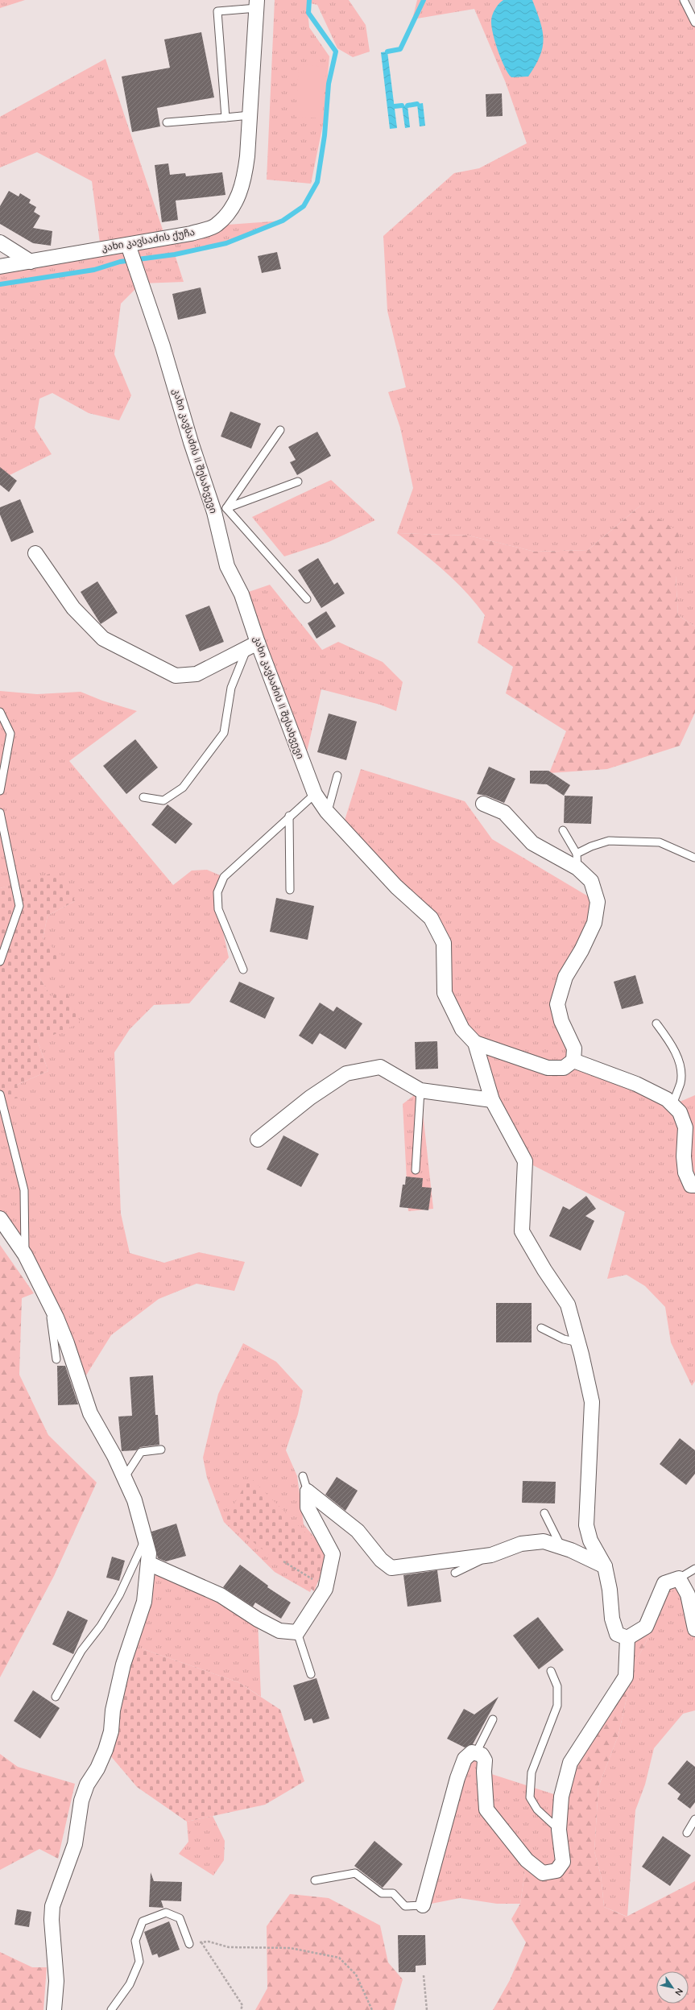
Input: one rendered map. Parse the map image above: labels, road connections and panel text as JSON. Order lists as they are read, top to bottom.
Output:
{
  "streets": {
    "street": ["კახი კავსაძის ქუჩა", "კახი კავსაძის II შესახვევი"]
  },
  "crossings": [
    ["კახი კავსაძის ქუჩა", "კახი კავსაძის II შესახვევი"]
  ],
  "north": "bottom right"
}
